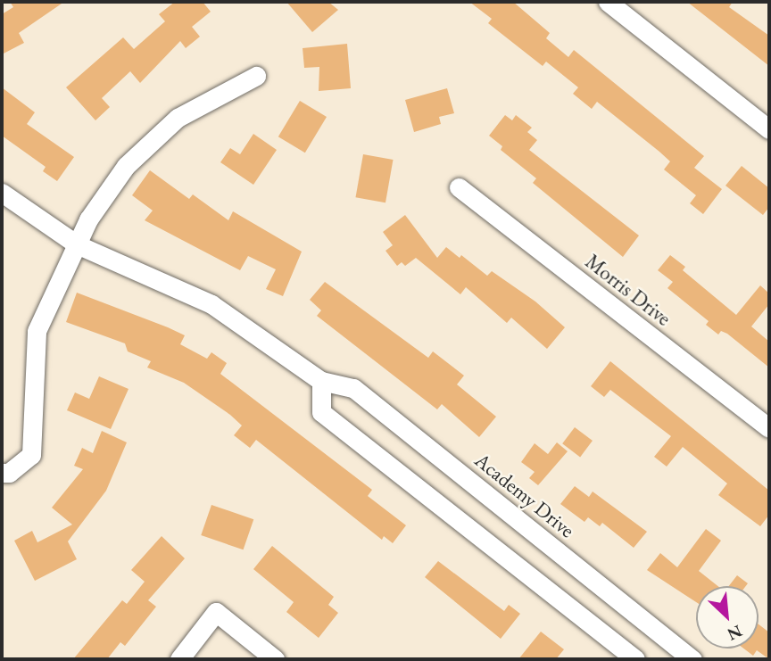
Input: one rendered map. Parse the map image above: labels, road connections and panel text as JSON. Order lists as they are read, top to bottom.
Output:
{
  "streets": {
    "street": ["Morris Drive", "Academy Drive"]
  },
  "north": "bottom right"
}
